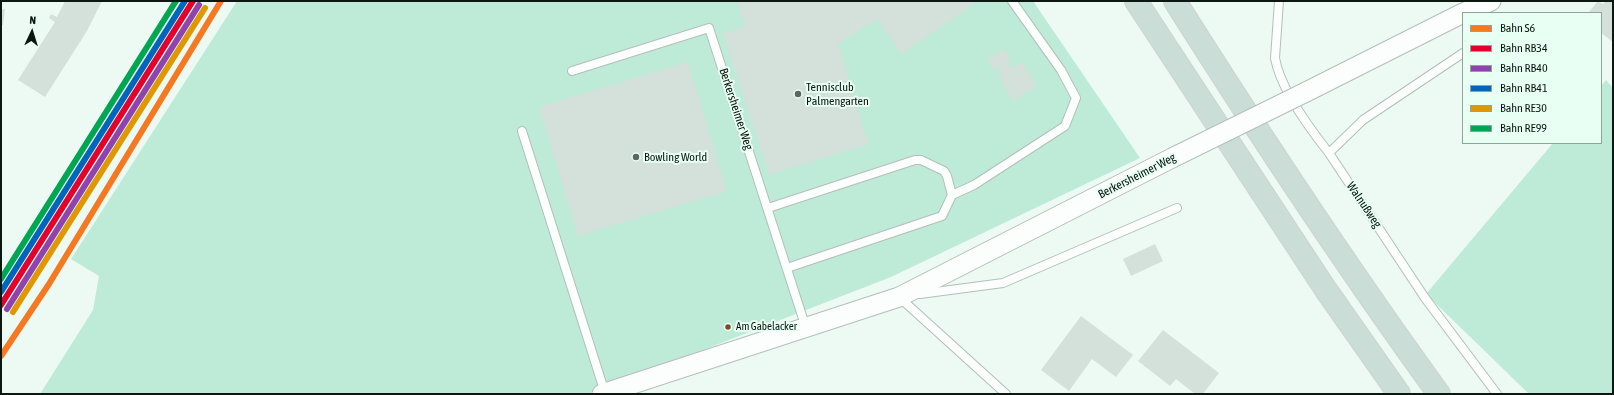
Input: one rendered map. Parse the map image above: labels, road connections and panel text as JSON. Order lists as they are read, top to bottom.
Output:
{
  "streets": {
    "street": ["Berkersheimer Weg"],
    "lane": ["Walnußweg"]
  },
  "places": ["Tennisclub Palmengarten", "Bowling World", "Am Gabelacker"],
  "lines": [
    "rail line S6",
    "rail line RB34",
    "rail line RB41",
    "rail line RE99",
    "rail line RB40",
    "rail line RE30"
  ],
  "legend": [
    "Bahn S6",
    "Bahn RB34",
    "Bahn RB40",
    "Bahn RB41",
    "Bahn RE30",
    "Bahn RE99"
  ],
  "north": "top"
}
